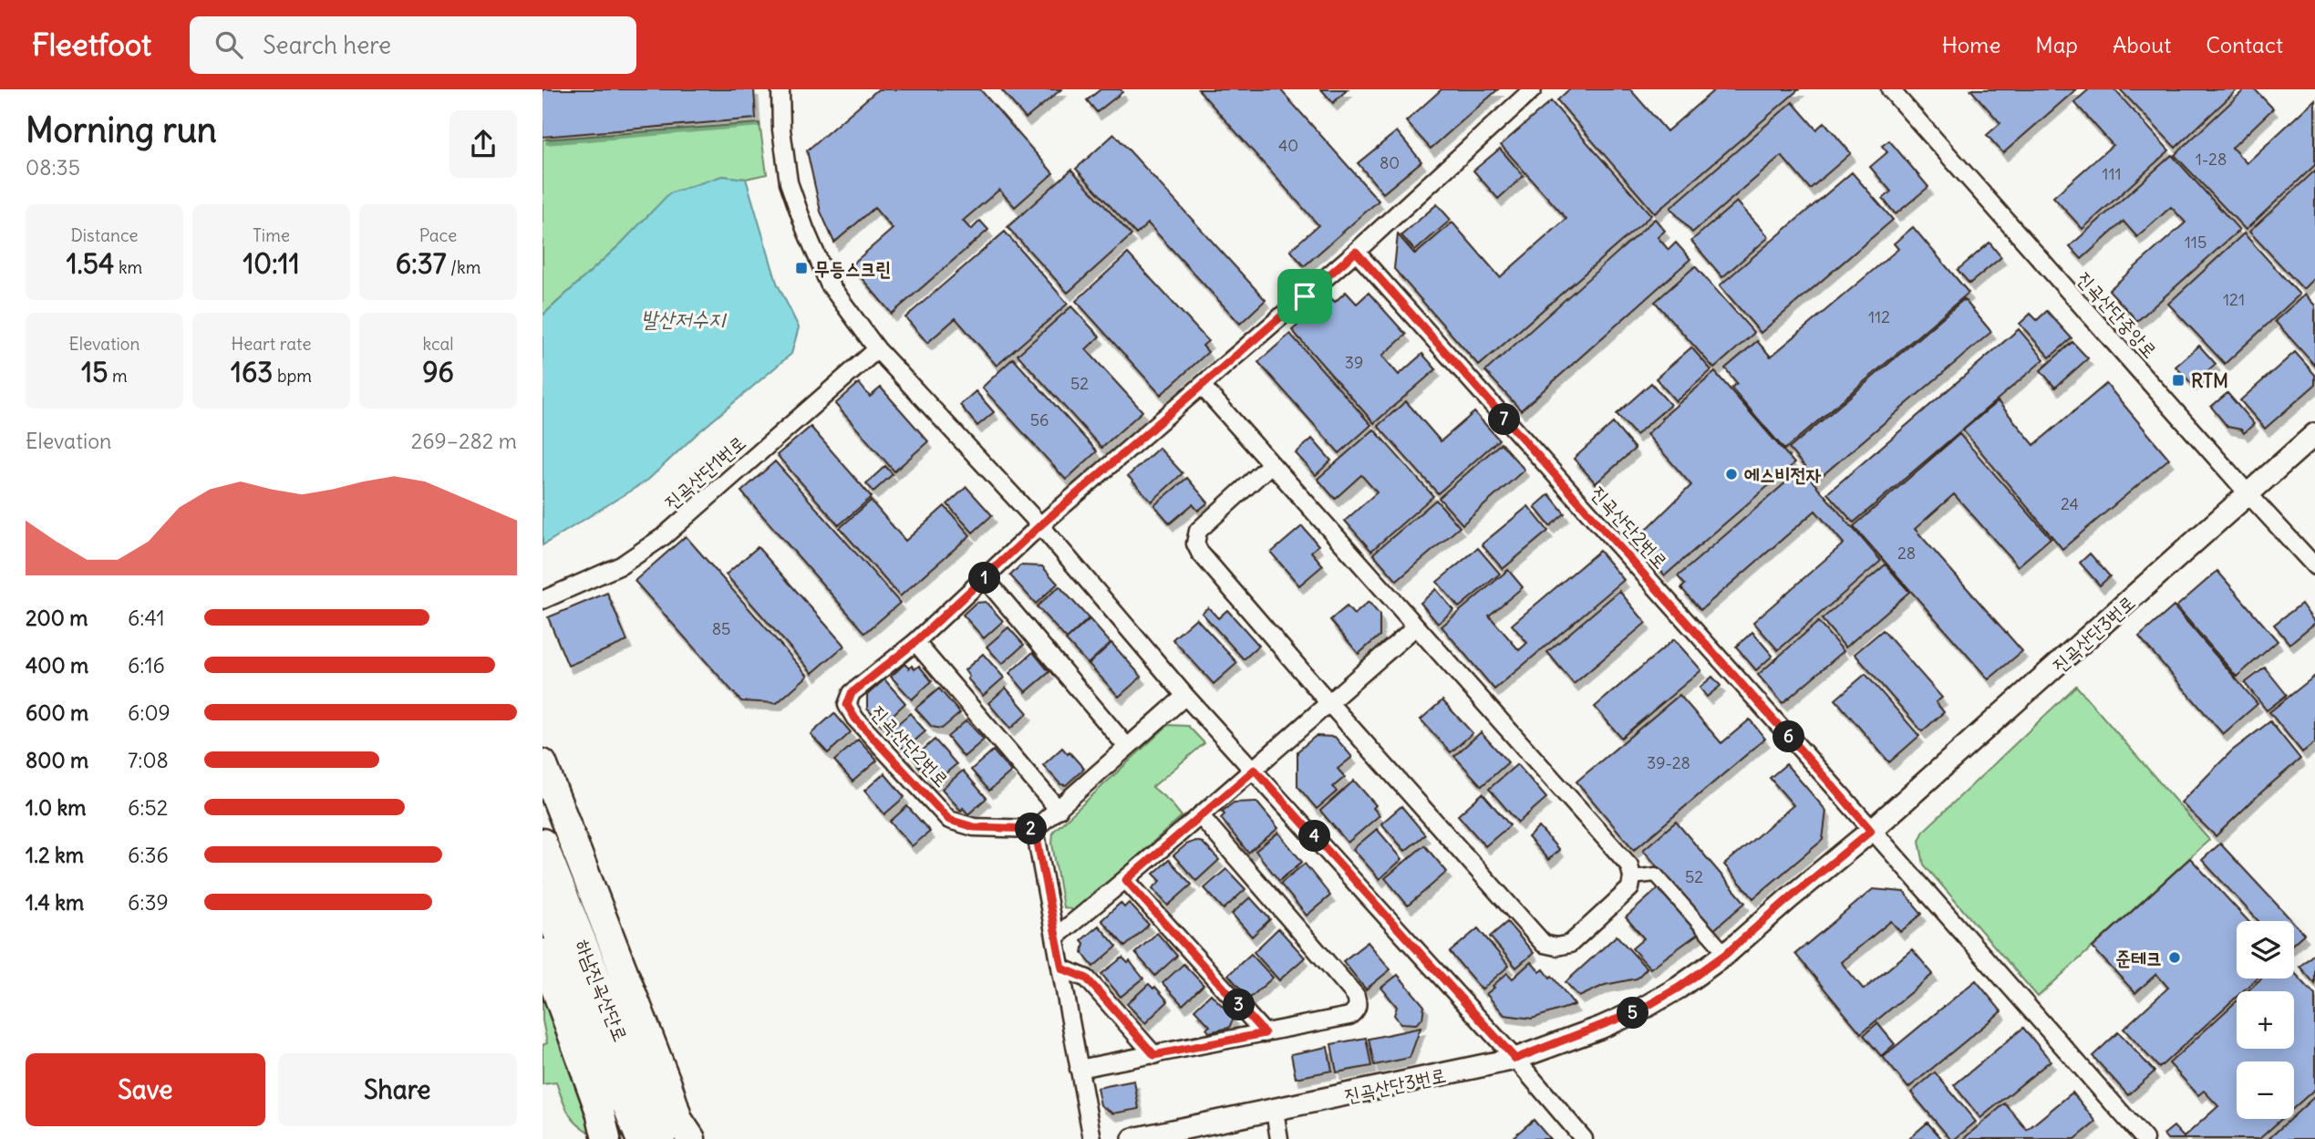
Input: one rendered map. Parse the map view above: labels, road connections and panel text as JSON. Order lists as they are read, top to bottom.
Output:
{
  "streets": {
    "highway": ["하남진곡산단로"],
    "street": [
      "진곡산단중앙로",
      "진곡산단1번로",
      "진곡산단2번로",
      "진곡산단3번로"
    ]
  },
  "crossings": [
    ["진곡산단중앙로", "진곡산단3번로"],
    ["진곡산단2번로", "진곡산단3번로"]
  ],
  "water": ["발산저수지"],
  "places": {
    "transit": ["무등스크린", "RTM"],
    "other": ["에스비전자", "준테크"]
  },
  "house_numbers": [
    "40",
    "1-28",
    "80",
    "111",
    "115",
    "121",
    "112",
    "39",
    "52",
    "56",
    "24",
    "28",
    "85",
    "39-28",
    "52"
  ],
  "page": {
    "header": "Fleetfoot",
    "search": "Search here",
    "nav": [
      "Home",
      "Map",
      "About",
      "Contact"
    ],
    "heading": ["Morning run", "08:35"],
    "stats": [
      ["Distance", "1.54 km"],
      ["Time", "10:11"],
      ["Pace", "6:37 /km"],
      ["Elevation", "15 m"],
      ["Heart rate", "163 bpm"],
      ["kcal", "96"]
    ],
    "pins": [
      "7",
      "1",
      "6",
      "2",
      "4",
      "3",
      "5"
    ],
    "chart": ["Elevation", "269–282 m"],
    "list": [
      {
        "name": "200 m",
        "note": "6:41"
      },
      {
        "name": "400 m",
        "note": "6:16"
      },
      {
        "name": "600 m",
        "note": "6:09"
      },
      {
        "name": "800 m",
        "note": "7:08"
      },
      {
        "name": "1.0 km",
        "note": "6:52"
      },
      {
        "name": "1.2 km",
        "note": "6:36"
      },
      {
        "name": "1.4 km",
        "note": "6:39"
      }
    ],
    "map_buttons": ["+", "−"],
    "buttons": ["Save", "Share"]
  }
}
